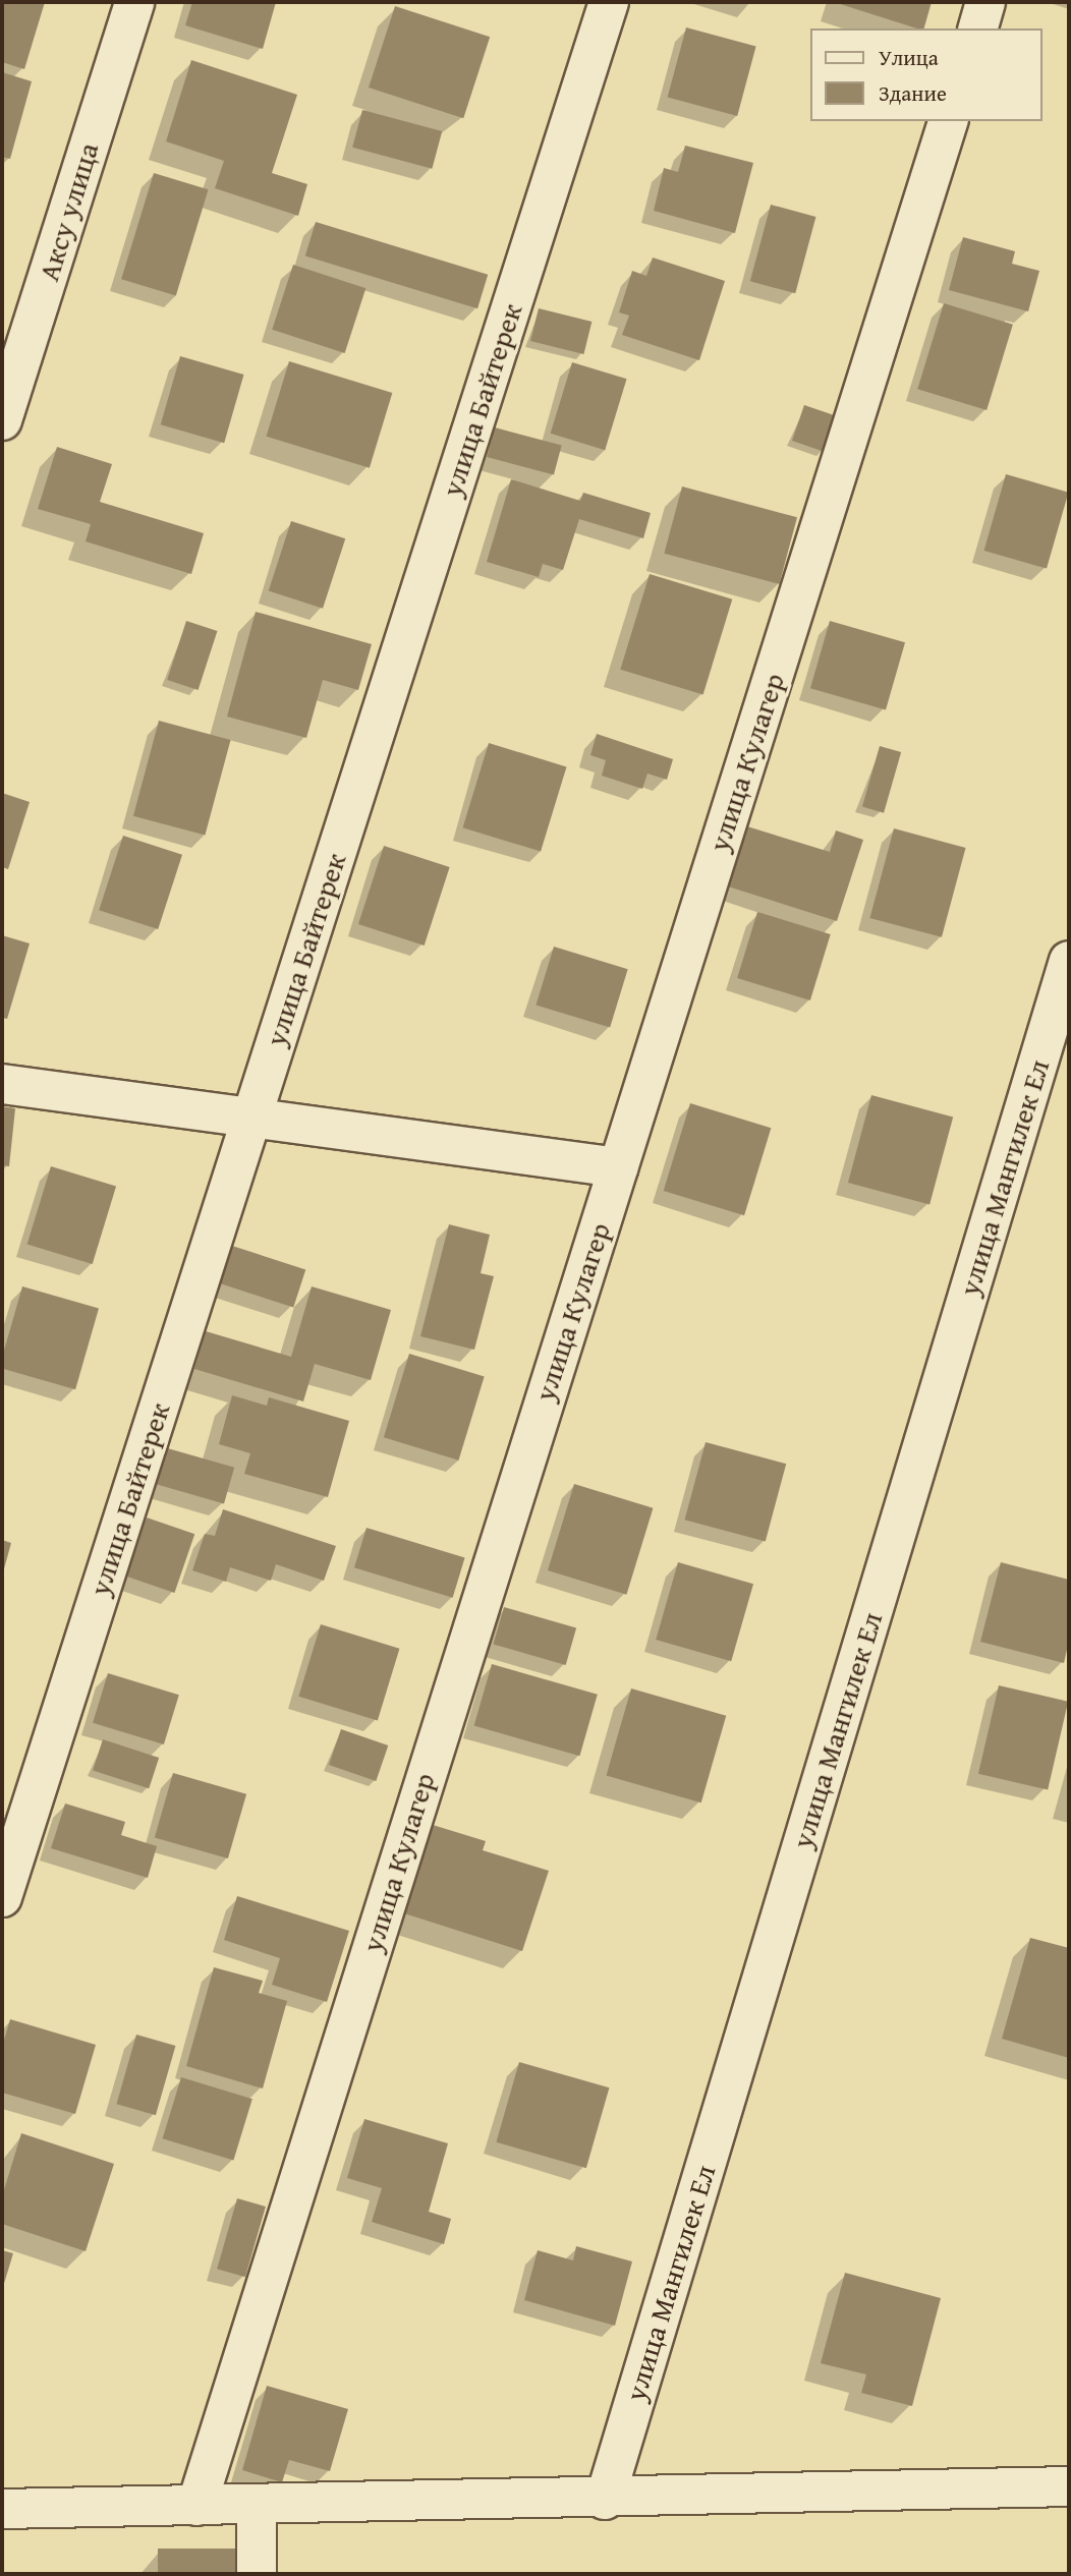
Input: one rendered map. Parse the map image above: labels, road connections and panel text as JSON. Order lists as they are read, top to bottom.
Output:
{
  "streets": {
    "street": [
      "Аксу улица",
      "улица Байтерек",
      "улица Кулагер",
      "улица Мангилек Ел"
    ]
  },
  "legend": ["Улица", "Здание"]
}
